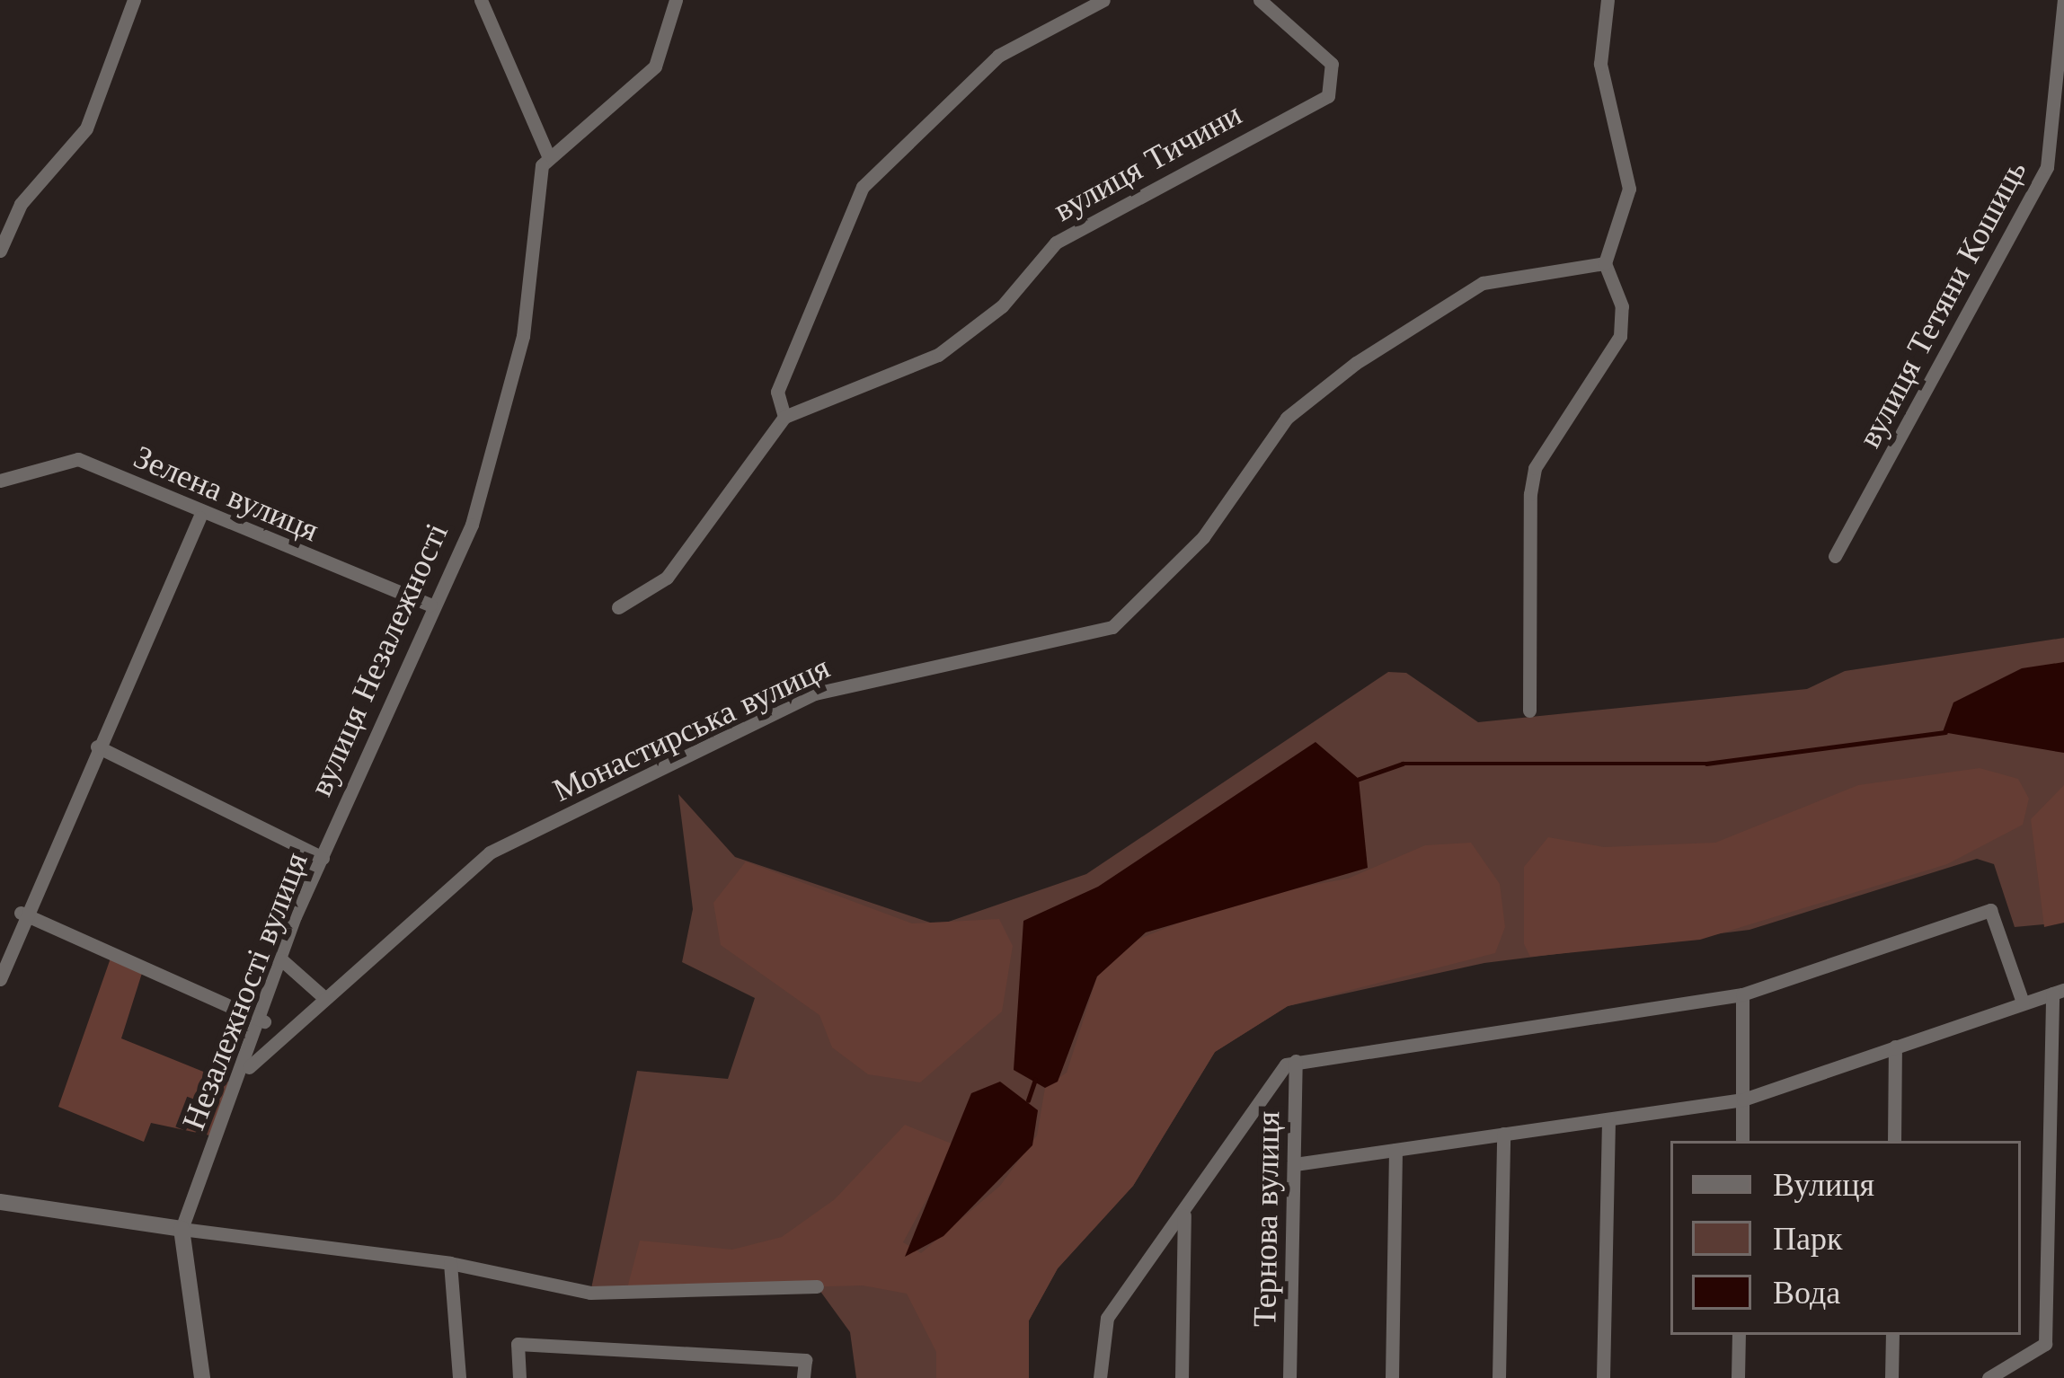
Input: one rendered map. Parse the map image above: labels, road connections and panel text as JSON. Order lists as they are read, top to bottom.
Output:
{
  "streets": {
    "street": [
      "вулиця Тичини",
      "вулиця Тетяни Кошиць",
      "Зелена вулиця",
      "Монастирська вулиця",
      "Незалежності вулиця",
      "Тернова вулиця"
    ]
  },
  "crossings": [
    ["Зелена вулиця", "Незалежності вулиця"],
    ["Монастирська вулиця", "Незалежності вулиця"]
  ],
  "legend": ["Вулиця", "Парк", "Вода"]
}
